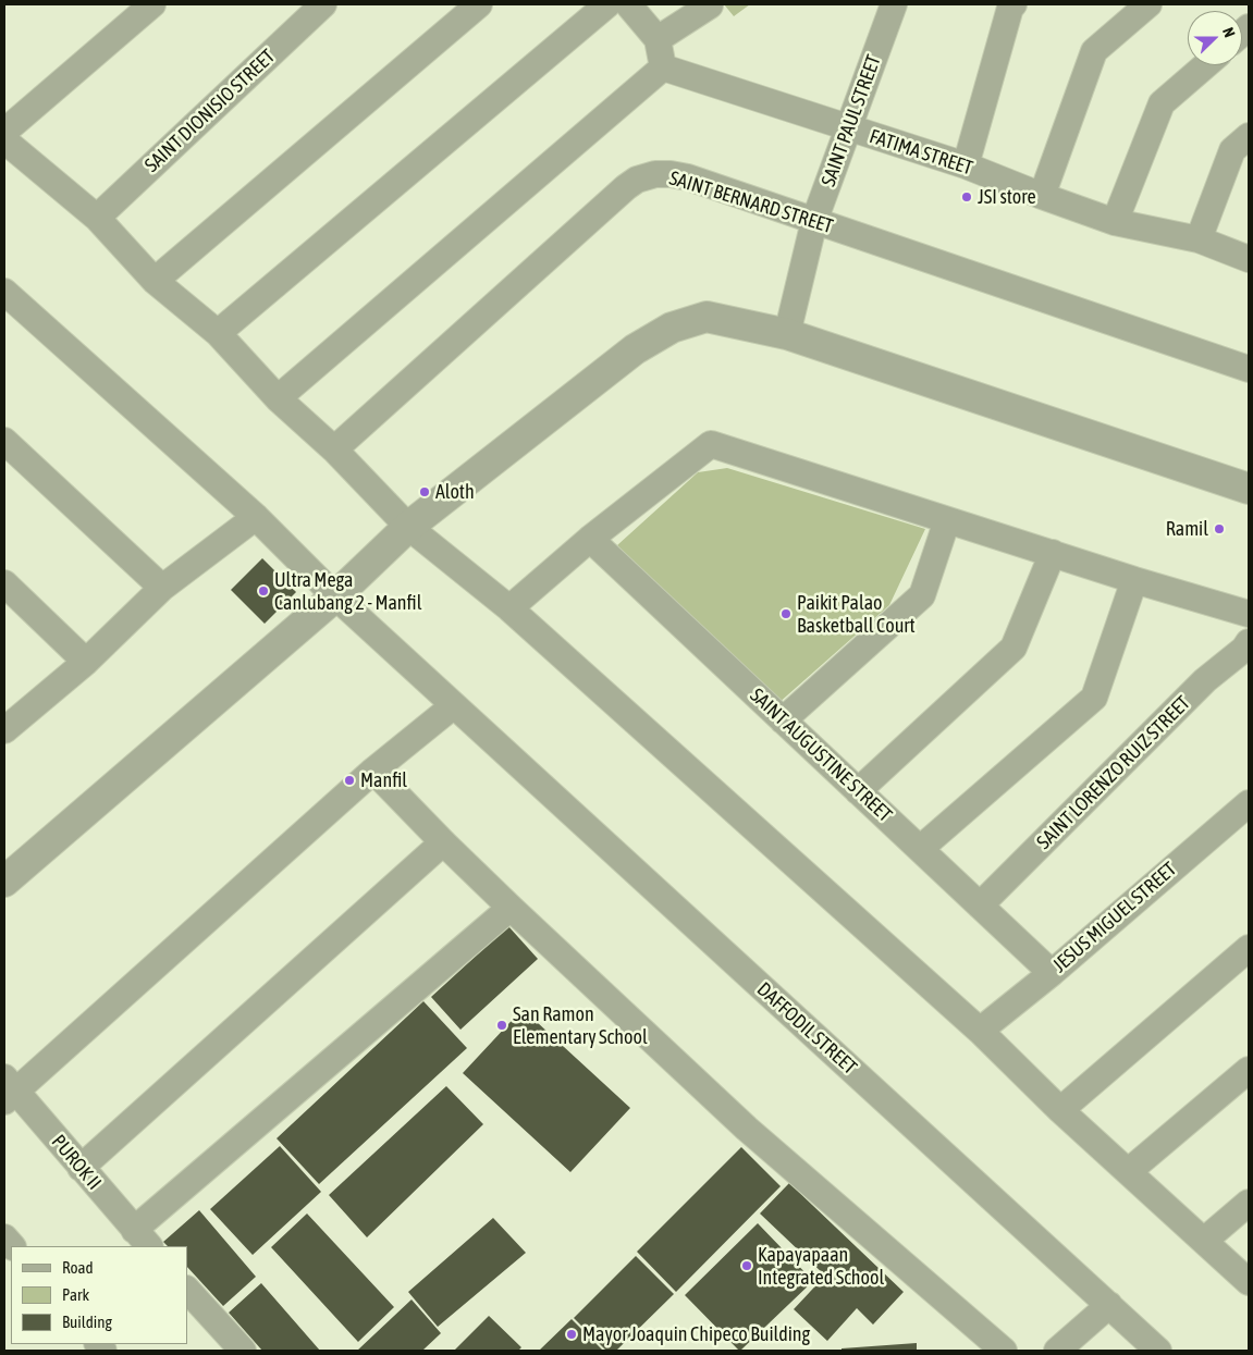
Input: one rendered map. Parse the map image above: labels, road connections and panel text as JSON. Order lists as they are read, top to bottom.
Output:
{
  "streets": {
    "street": [
      "SAINT DIONISIO STREET",
      "SAINT PAUL STREET",
      "FATIMA STREET",
      "SAINT BERNARD STREET",
      "SAINT AUGUSTINE STREET",
      "SAINT LORENZO RUIZ STREET",
      "JESUS MIGUEL STREET",
      "DAFFODIL STREET",
      "PUROK II"
    ]
  },
  "crossings": [
    ["SAINT PAUL STREET", "FATIMA STREET"],
    ["SAINT PAUL STREET", "SAINT BERNARD STREET"],
    ["SAINT AUGUSTINE STREET", "SAINT LORENZO RUIZ STREET"],
    ["SAINT AUGUSTINE STREET", "JESUS MIGUEL STREET"]
  ],
  "places": [
    "JSI store",
    "Aloth",
    "Ramil",
    "Ultra Mega Canlubang 2 - Manfil",
    "Paikit Palao Basketball Court",
    "Manfil",
    "San Ramon Elementary School",
    "Kapayapaan Integrated School",
    "Mayor Joaquin Chipeco Building"
  ],
  "legend": ["Road", "Park", "Building"],
  "north": "right"
}
